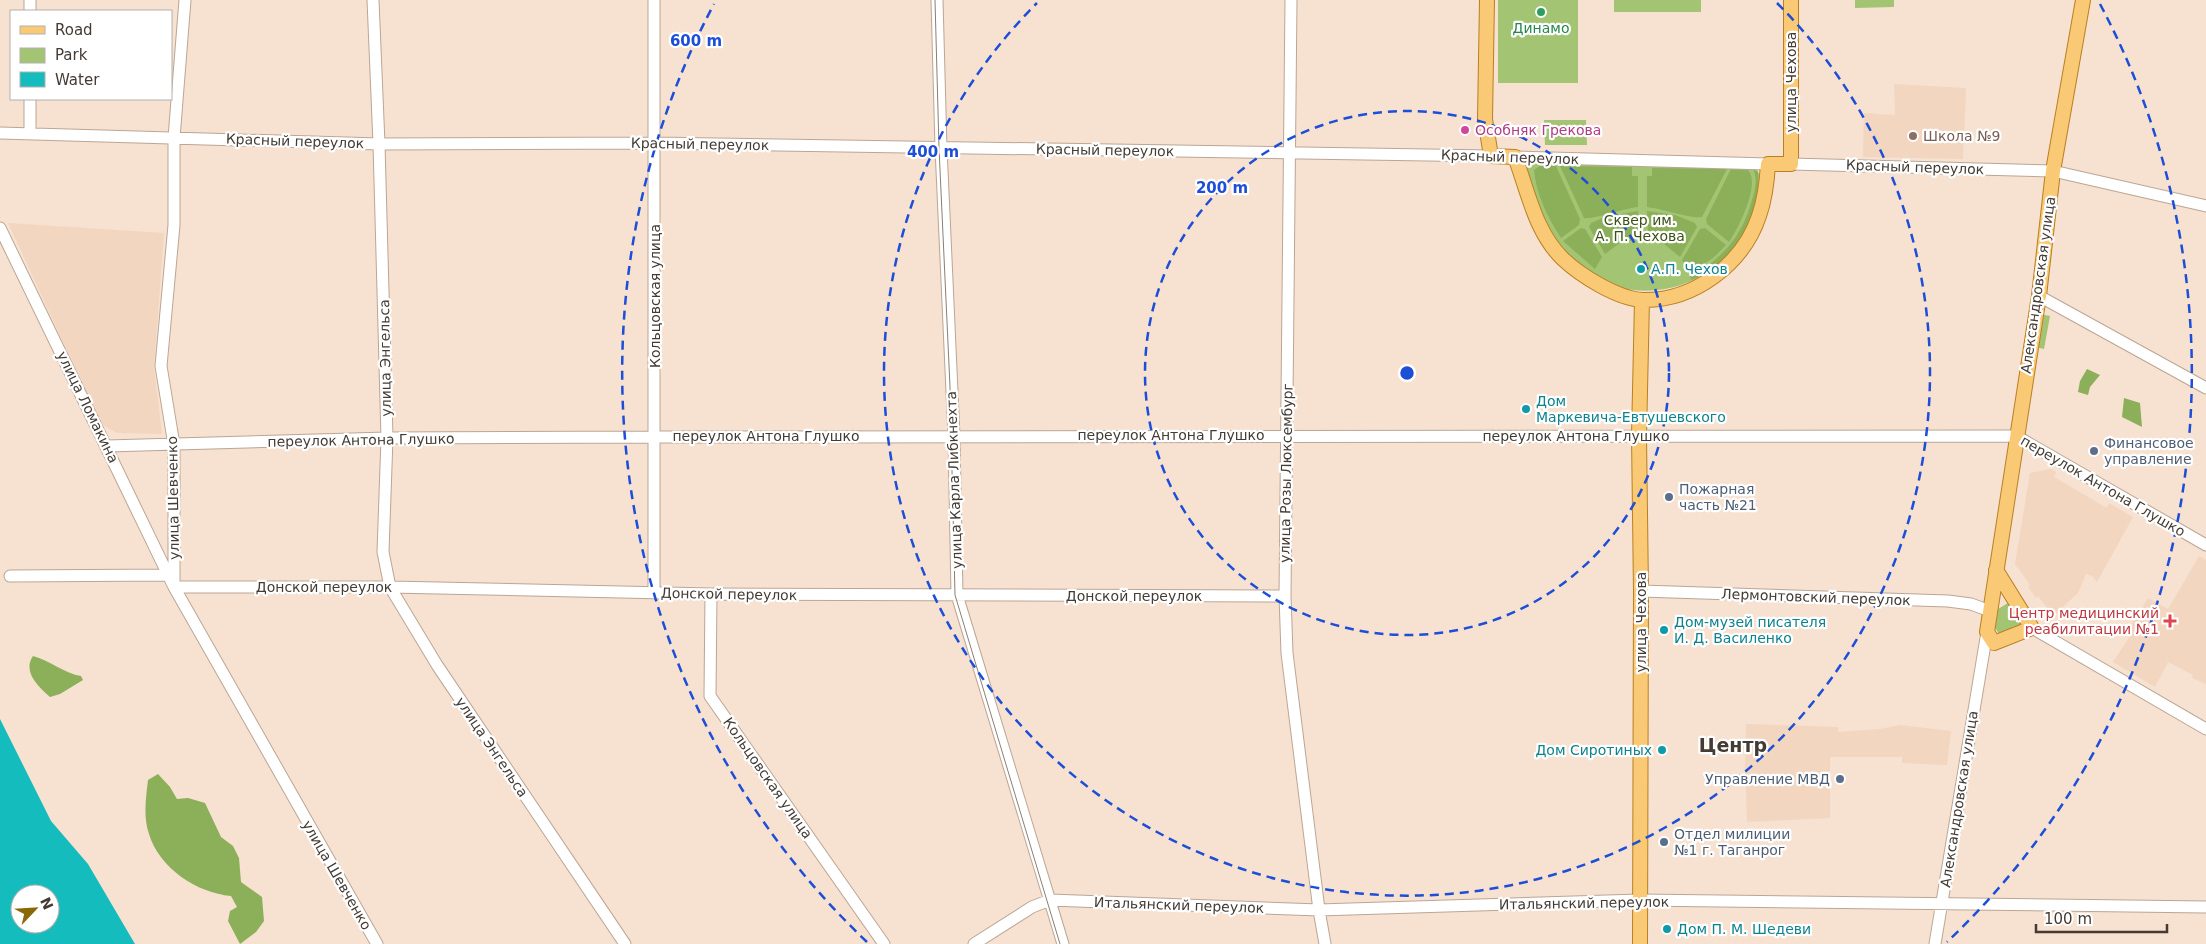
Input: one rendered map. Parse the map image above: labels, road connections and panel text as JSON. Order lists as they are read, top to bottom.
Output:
{
  "streets": {
    "main road": ["улица Чехова", "Красный переулок", "Александровская улица"],
    "street": [
      "Кольцовская улица",
      "улица Энгельса",
      "улица Ломакина",
      "переулок Антона Глушко",
      "улица Розы Люксембург",
      "улица Карла Либкнехта",
      "улица Шевченко",
      "Донской переулок",
      "Лермонтовский переулок",
      "Итальянский переулок"
    ]
  },
  "crossings": [
    ["улица Чехова", "Красный переулок"],
    ["улица Чехова", "переулок Антона Глушко"],
    ["улица Чехова", "Лермонтовский переулок"],
    ["улица Чехова", "Итальянский переулок"],
    ["Красный переулок", "Александровская улица"],
    ["Красный переулок", "Кольцовская улица"],
    ["Красный переулок", "улица Энгельса"],
    ["Красный переулок", "улица Розы Люксембург"],
    ["Красный переулок", "улица Карла Либкнехта"],
    ["Красный переулок", "улица Шевченко"],
    ["Александровская улица", "переулок Антона Глушко"],
    ["Александровская улица", "Лермонтовский переулок"],
    ["Александровская улица", "Итальянский переулок"],
    ["Кольцовская улица", "переулок Антона Глушко"],
    ["Кольцовская улица", "Донской переулок"],
    ["улица Энгельса", "переулок Антона Глушко"],
    ["улица Энгельса", "Донской переулок"],
    ["улица Ломакина", "переулок Антона Глушко"],
    ["улица Ломакина", "улица Шевченко"],
    ["улица Ломакина", "Донской переулок"],
    ["переулок Антона Глушко", "улица Розы Люксембург"],
    ["переулок Антона Глушко", "улица Карла Либкнехта"],
    ["переулок Антона Глушко", "улица Шевченко"],
    ["улица Розы Люксембург", "Донской переулок"],
    ["улица Розы Люксембург", "Итальянский переулок"],
    ["улица Карла Либкнехта", "Донской переулок"],
    ["улица Карла Либкнехта", "Итальянский переулок"],
    ["улица Шевченко", "Донской переулок"]
  ],
  "districts": ["Центр"],
  "parks": ["Сквер им. А. П. Чехова"],
  "places": {
    "other": [
      "Динамо",
      "Особняк Грекова",
      "Школа №9",
      "А.П. Чехов",
      "Дом Маркевича-Евтушевского",
      "Финансовое управление",
      "Пожарная часть №21",
      "Дом-музей писателя И. Д. Василенко",
      "Дом Сиротиных",
      "Управление МВД",
      "Отдел милиции №1 г. Таганрог",
      "Дом П. М. Шедеви"
    ],
    "health": ["Центр медицинский реабилитации №1"]
  },
  "legend": ["Road", "Park", "Water"],
  "scale_bar": "100 m",
  "north": "top right",
  "rings": ["600 m", "400 m", "200 m"]
}
